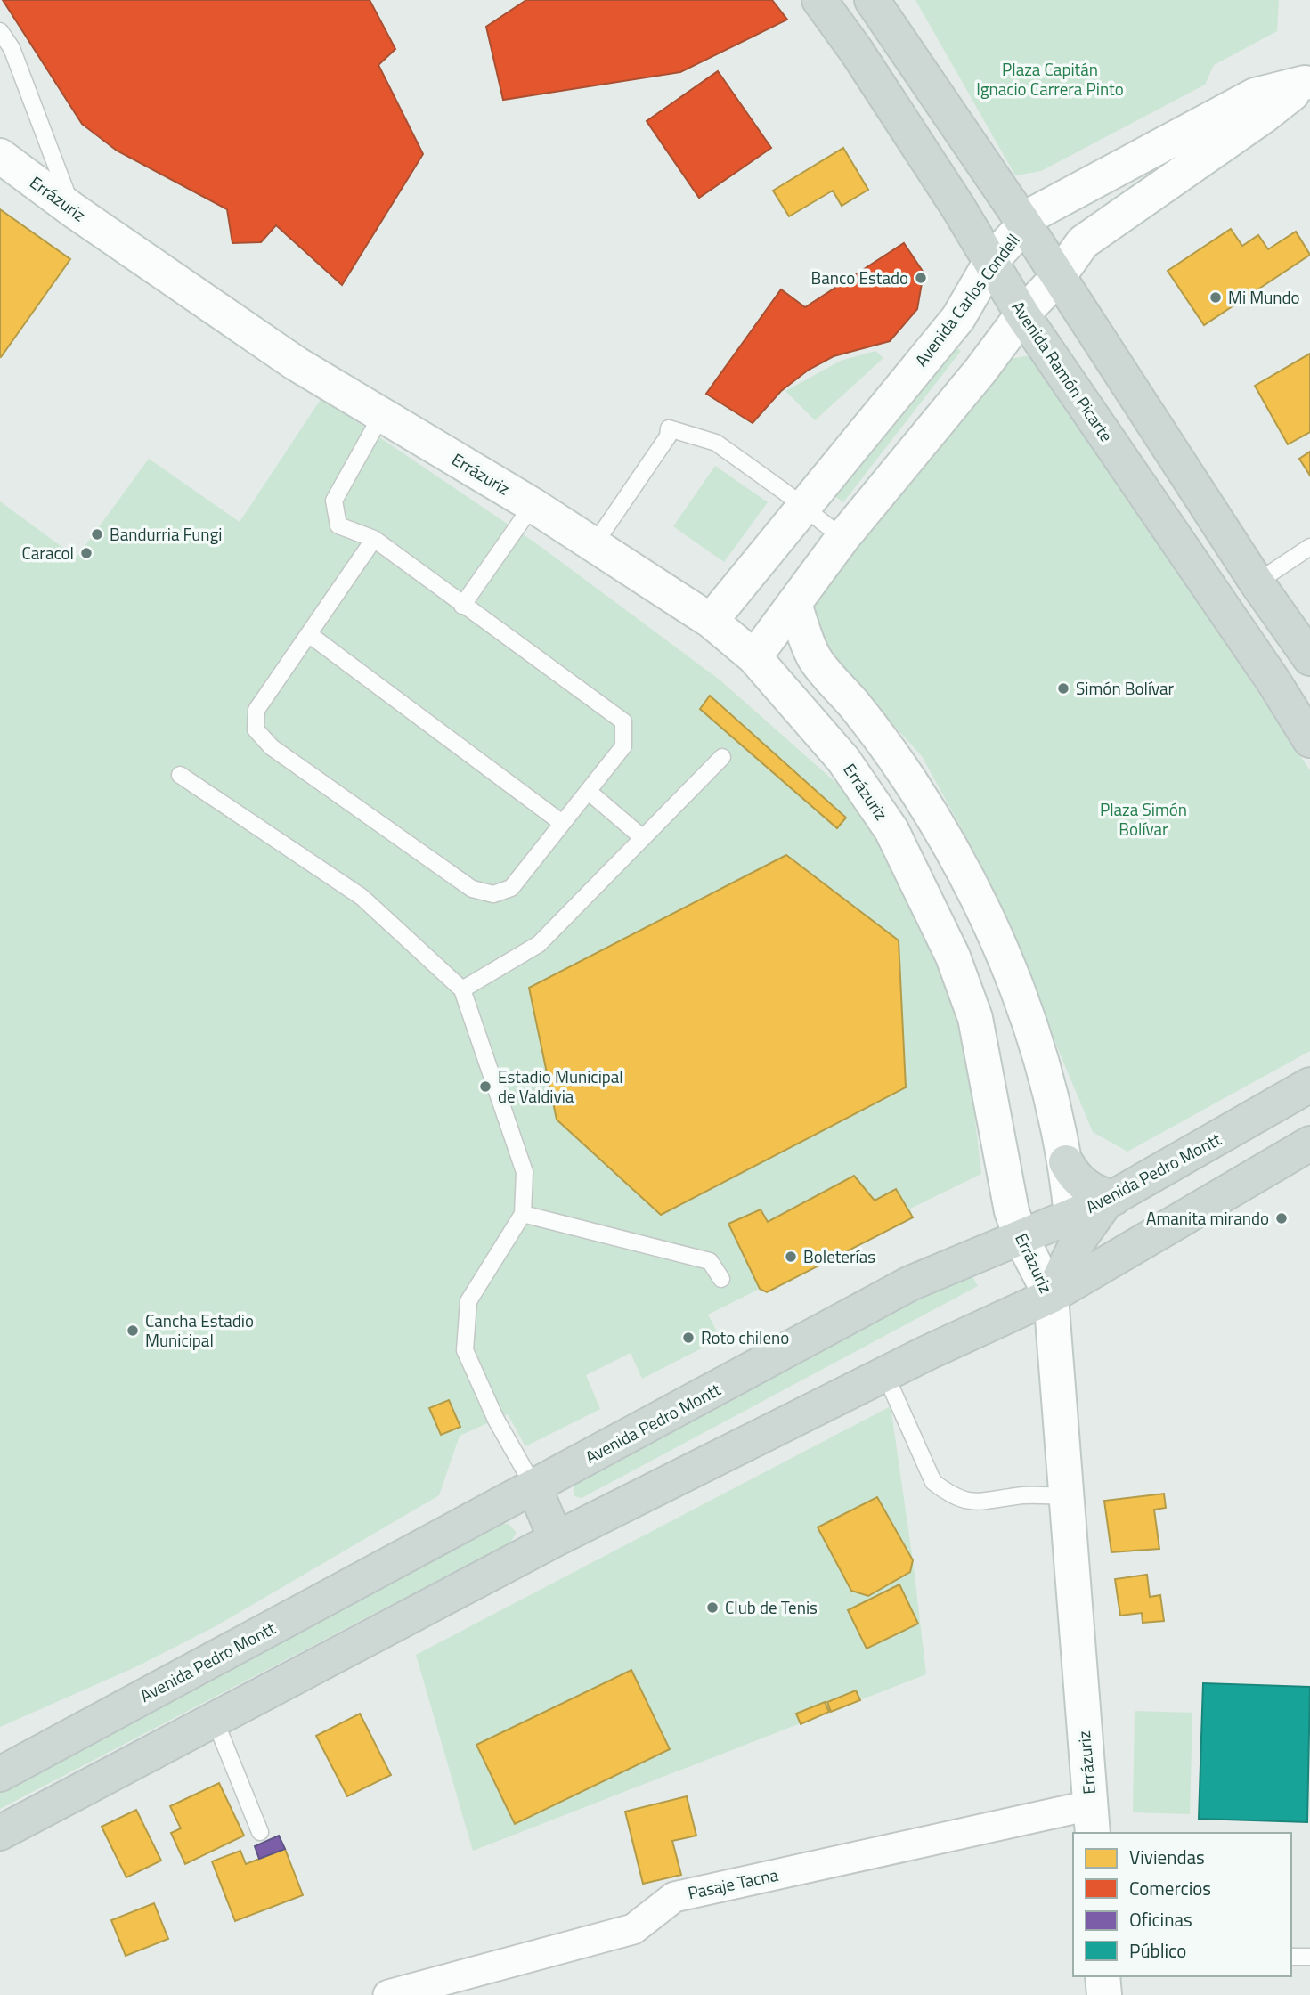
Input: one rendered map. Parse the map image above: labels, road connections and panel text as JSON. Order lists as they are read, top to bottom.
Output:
{
  "streets": {
    "main road": [
      "Errázuriz",
      "Avenida Carlos Condell",
      "Avenida Ramón Picarte",
      "Avenida Pedro Montt"
    ],
    "street": ["Pasaje Tacna"]
  },
  "crossings": [
    ["Errázuriz", "Avenida Carlos Condell"],
    ["Errázuriz", "Avenida Pedro Montt"],
    ["Errázuriz", "Pasaje Tacna"],
    ["Avenida Carlos Condell", "Avenida Ramón Picarte"]
  ],
  "parks": ["Plaza Capitán Ignacio Carrera Pinto", "Plaza Simón Bolívar"],
  "places": [
    "Banco Estado",
    "Mi Mundo",
    "Bandurria Fungi",
    "Caracol",
    "Simón Bolívar",
    "Estadio Municipal de Valdivia",
    "Amanita mirando",
    "Boleterías",
    "Cancha Estadio Municipal",
    "Roto chileno",
    "Club de Tenis"
  ],
  "legend": [
    "Viviendas",
    "Comercios",
    "Oficinas",
    "Público"
  ]
}
